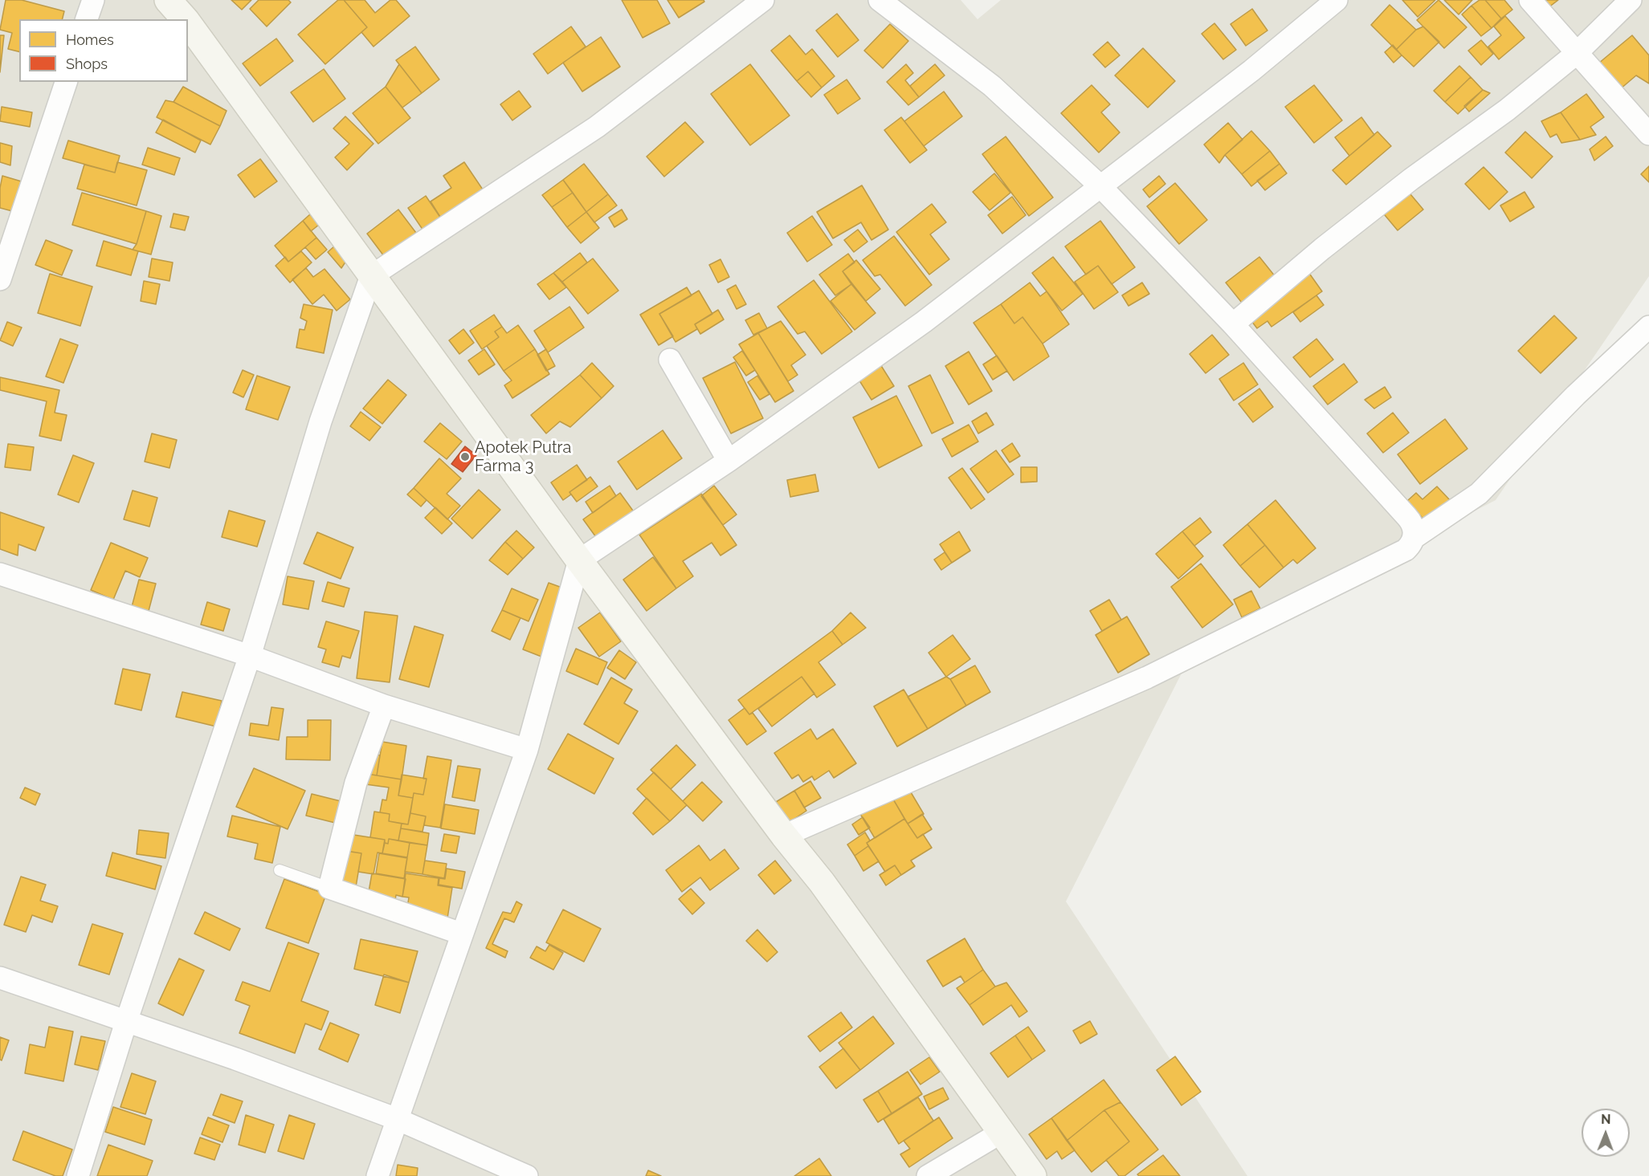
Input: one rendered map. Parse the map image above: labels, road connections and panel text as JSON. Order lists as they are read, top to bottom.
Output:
{
  "places": ["Apotek Putra Farma 3"],
  "legend": ["Homes", "Shops"],
  "north": "top"
}
